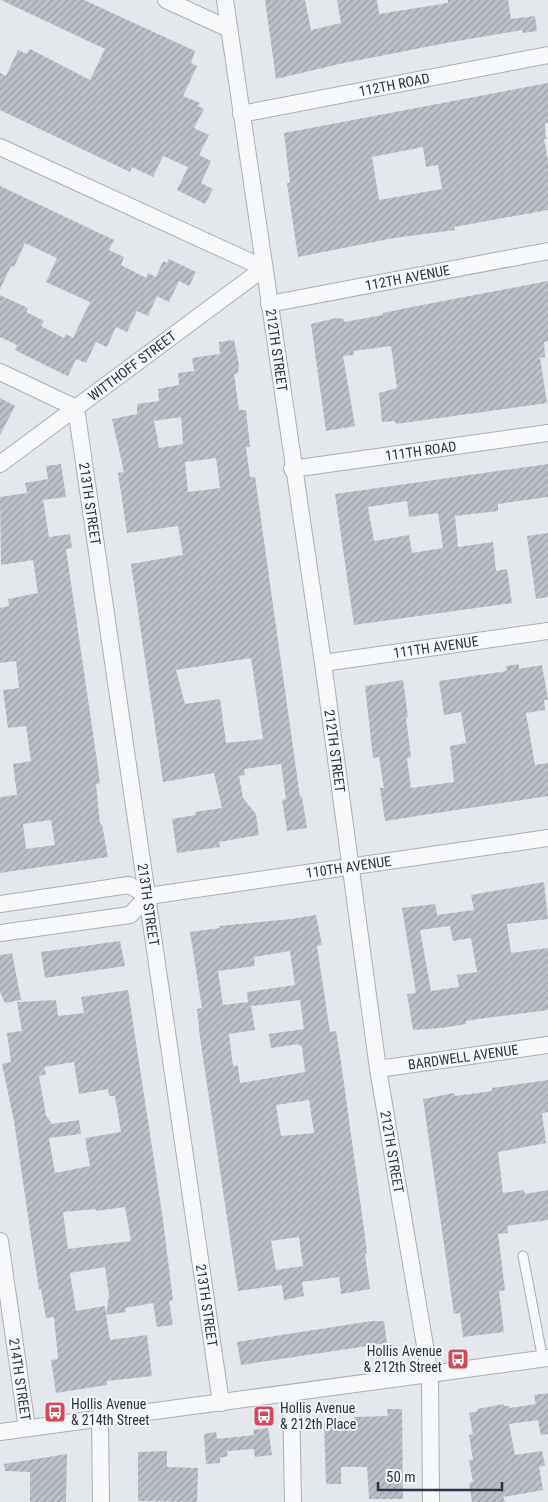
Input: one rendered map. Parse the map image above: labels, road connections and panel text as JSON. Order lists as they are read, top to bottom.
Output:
{
  "streets": {
    "street": [
      "112TH ROAD",
      "112TH AVENUE",
      "212TH STREET",
      "WITTHOFF STREET",
      "111TH ROAD",
      "213TH STREET",
      "111TH AVENUE",
      "110TH AVENUE",
      "BARDWELL AVENUE",
      "214TH STREET"
    ]
  },
  "crossings": [
    ["112TH ROAD", "212TH STREET"],
    ["112TH AVENUE", "212TH STREET"],
    ["212TH STREET", "WITTHOFF STREET"],
    ["212TH STREET", "111TH ROAD"],
    ["212TH STREET", "111TH AVENUE"],
    ["212TH STREET", "110TH AVENUE"],
    ["212TH STREET", "BARDWELL AVENUE"],
    ["WITTHOFF STREET", "213TH STREET"],
    ["213TH STREET", "110TH AVENUE"]
  ],
  "places": {
    "bus stop": ["Hollis Avenue & 212th Street", "Hollis Avenue & 214th Street", "Hollis Avenue & 212th Place"]
  },
  "scale_bar": "50 m"
}
